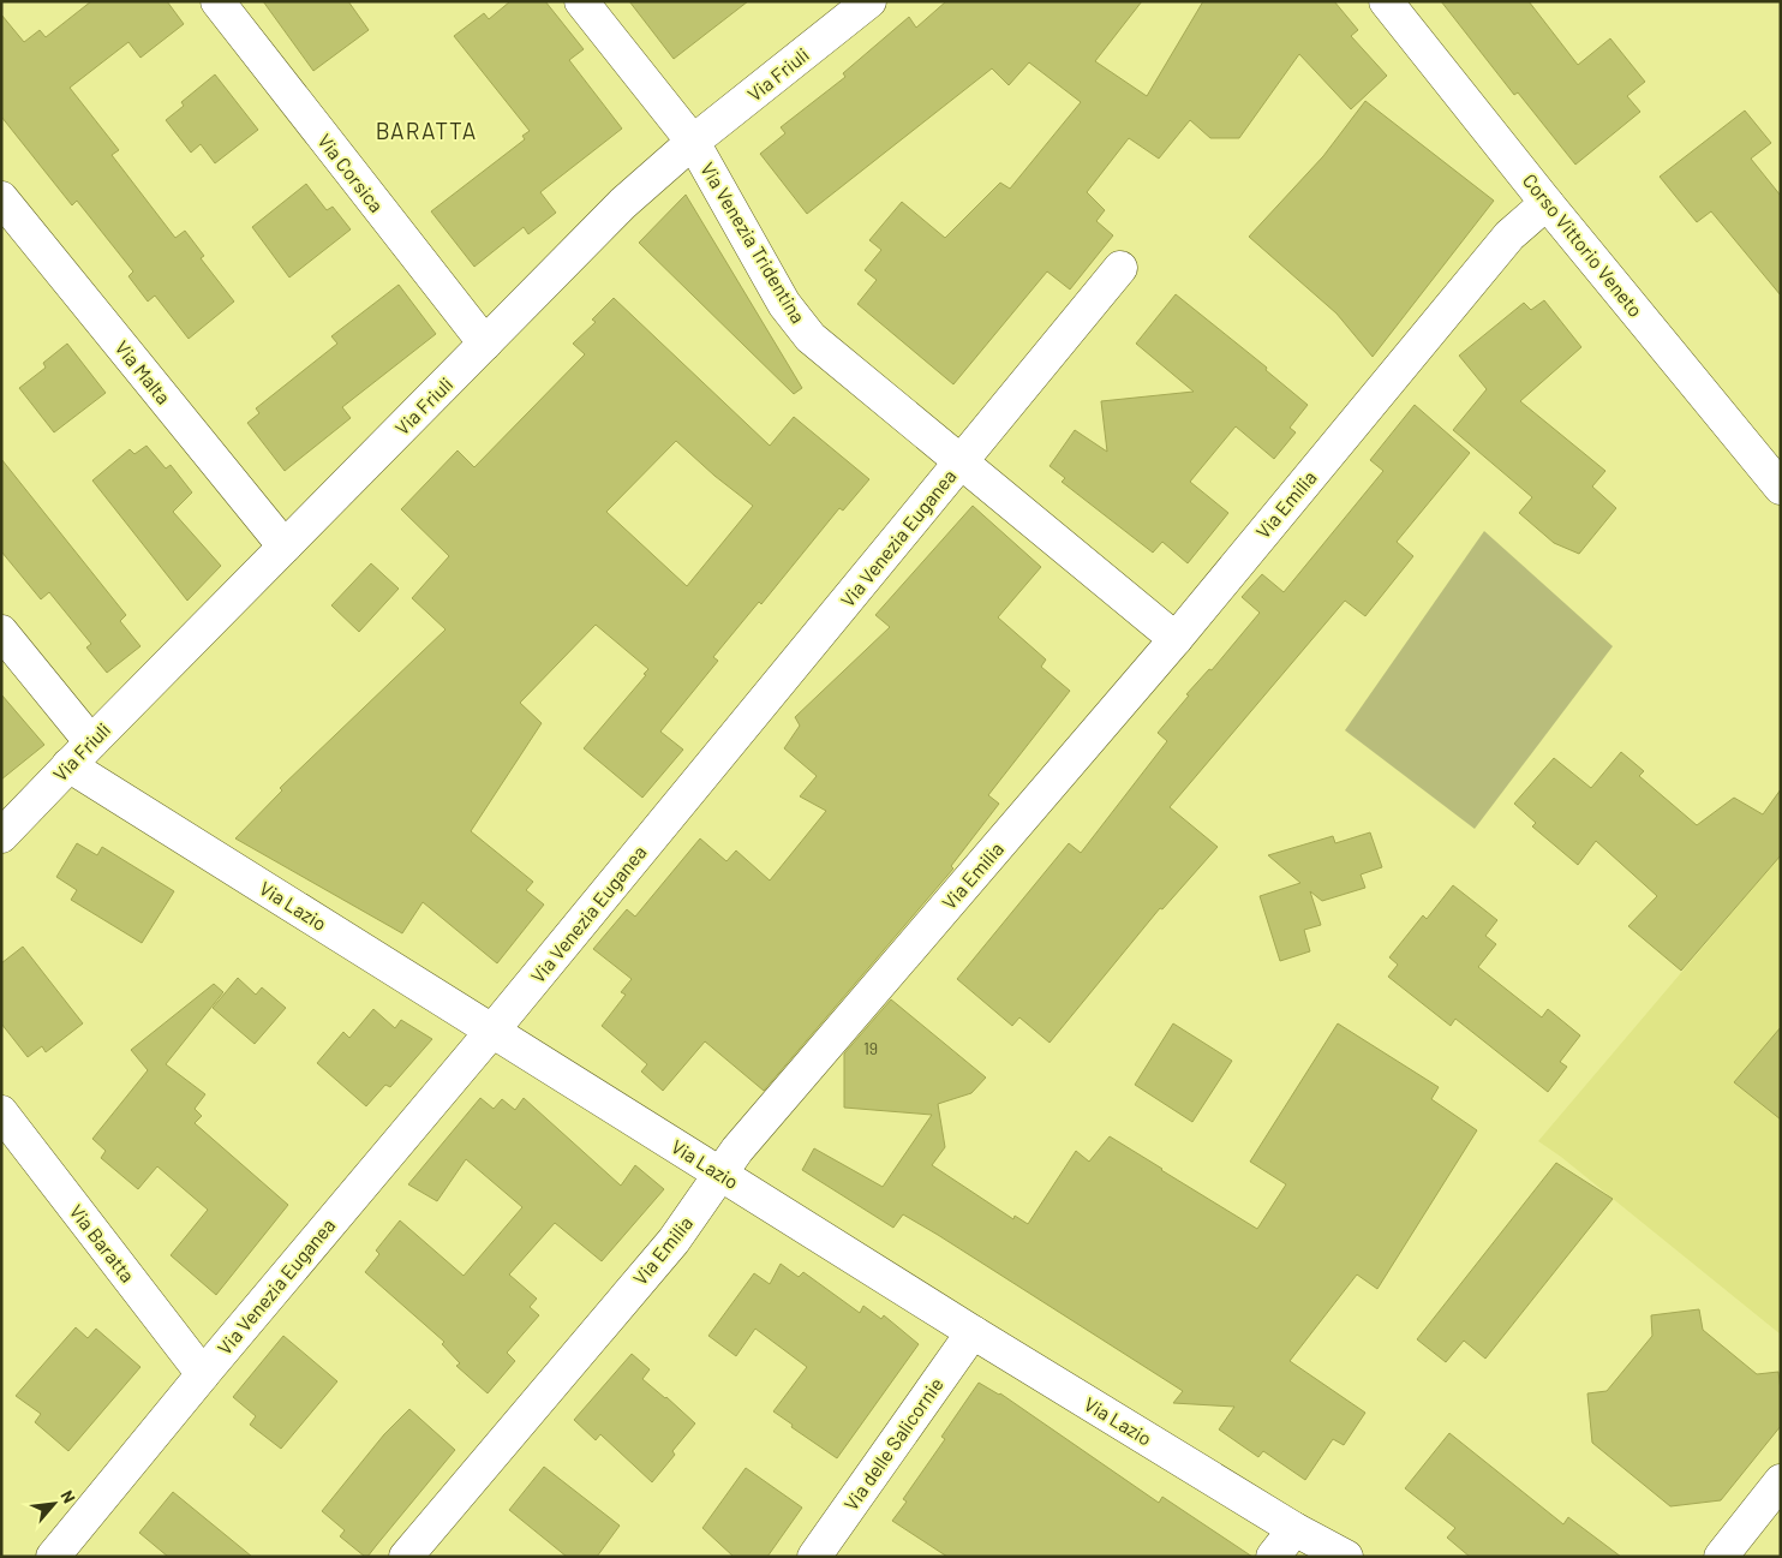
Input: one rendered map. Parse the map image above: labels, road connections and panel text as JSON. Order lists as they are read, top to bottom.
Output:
{
  "streets": {
    "street": [
      "Via Friuli",
      "Via Corsica",
      "Via Venezia Tridentina",
      "Corso Vittorio Veneto",
      "Via Malta",
      "Via Emilia",
      "Via Venezia Euganea",
      "Via Lazio",
      "Via Baratta",
      "Via delle Salicornie"
    ]
  },
  "crossings": [
    ["Via Friuli", "Via Corsica"],
    ["Via Friuli", "Via Venezia Tridentina"],
    ["Via Friuli", "Via Malta"],
    ["Via Friuli", "Via Lazio"],
    ["Via Venezia Tridentina", "Via Emilia"],
    ["Via Venezia Tridentina", "Via Venezia Euganea"],
    ["Corso Vittorio Veneto", "Via Emilia"],
    ["Via Emilia", "Via Lazio"],
    ["Via Venezia Euganea", "Via Lazio"],
    ["Via Venezia Euganea", "Via Baratta"],
    ["Via Lazio", "Via delle Salicornie"]
  ],
  "districts": ["BARATTA"],
  "house_numbers": ["19"],
  "north": "top right"
}
